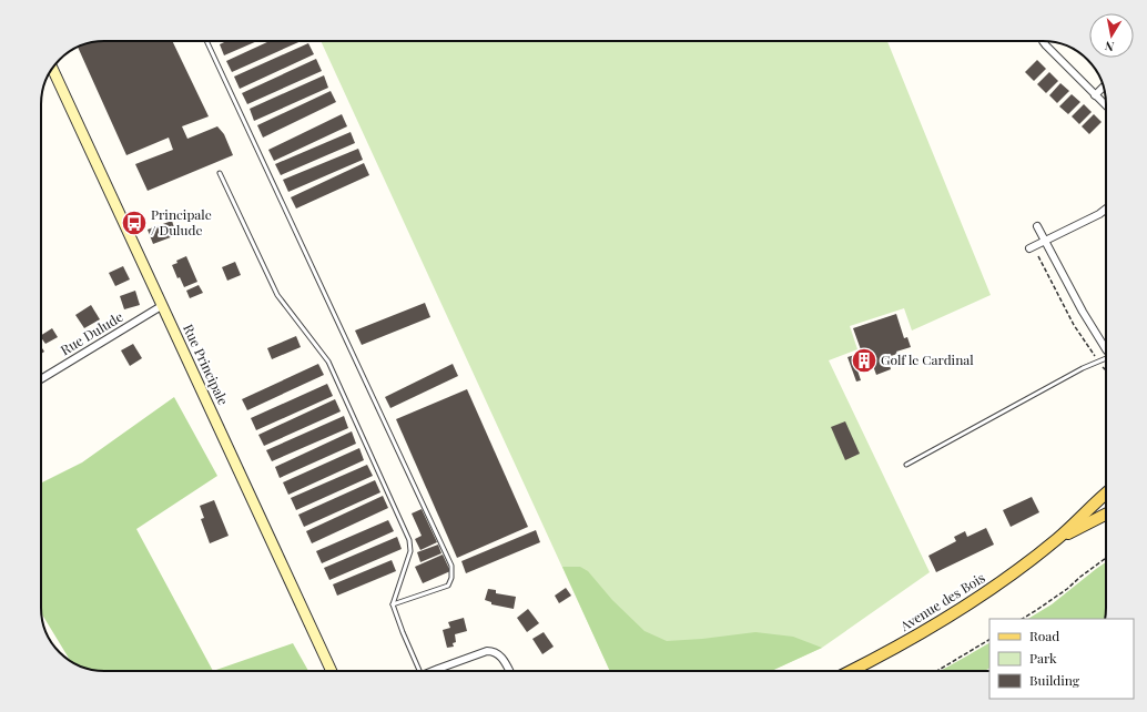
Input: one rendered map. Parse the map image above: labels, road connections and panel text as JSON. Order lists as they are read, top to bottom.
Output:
{
  "streets": {
    "main road": ["Avenue des Bois"],
    "street": ["Rue Dulude", "Rue Principale"]
  },
  "crossings": [
    ["Rue Dulude", "Rue Principale"]
  ],
  "places": {
    "bus stop": ["Principale / Dulude"],
    "building": ["Golf le Cardinal"]
  },
  "legend": ["Road", "Park", "Building"],
  "north": "bottom"
}
